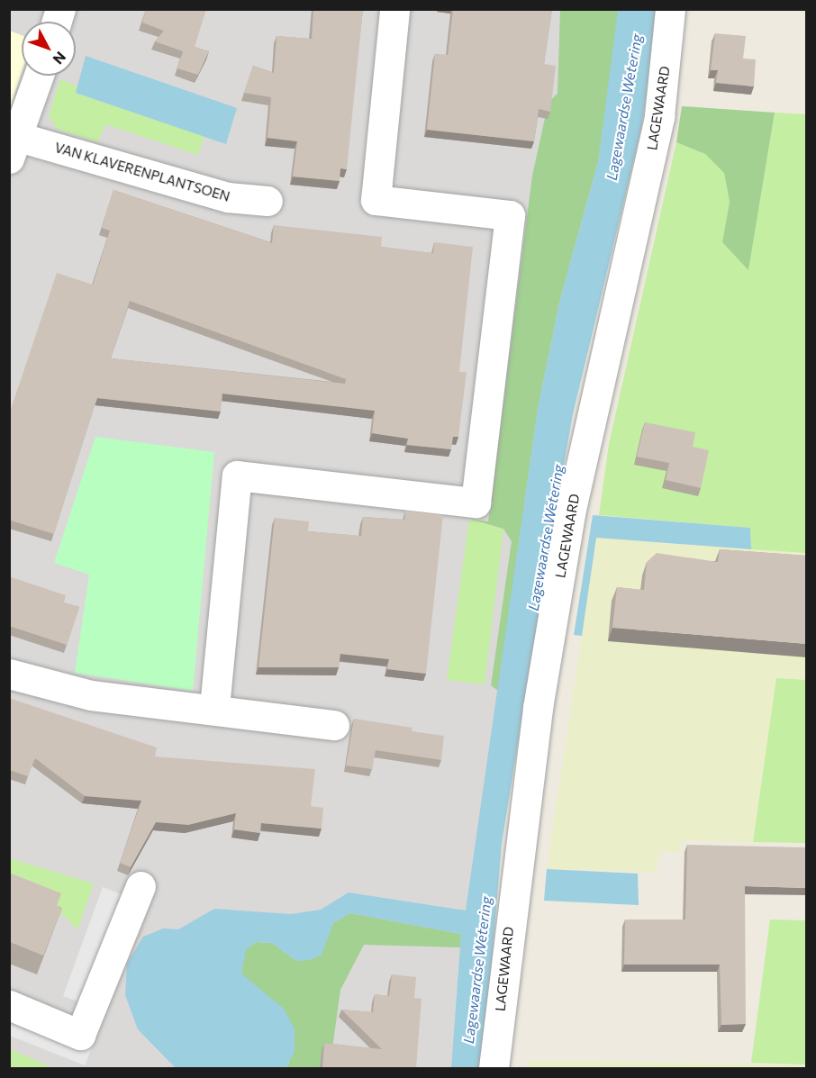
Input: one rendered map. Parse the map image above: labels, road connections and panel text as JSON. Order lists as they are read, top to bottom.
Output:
{
  "streets": {
    "street": ["LAGEWAARD", "VAN KLAVERENPLANTSOEN"]
  },
  "water": ["Lagewaardse Wetering"],
  "north": "bottom right"
}
